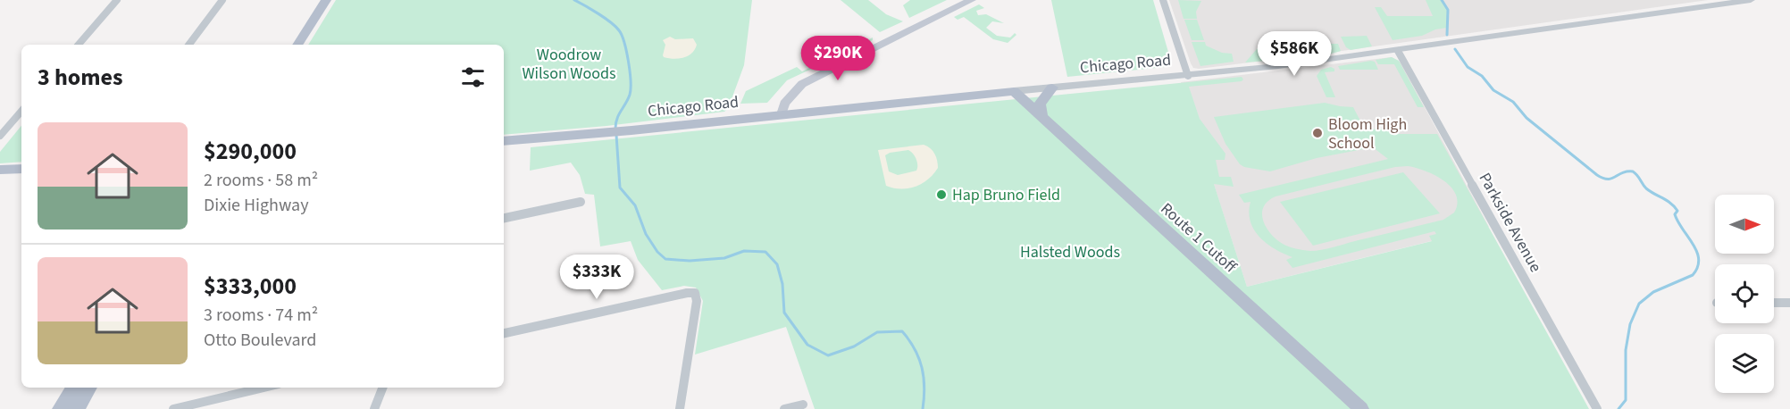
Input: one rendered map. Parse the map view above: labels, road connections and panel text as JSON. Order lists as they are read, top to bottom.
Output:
{
  "streets": {
    "main road": ["Chicago Road", "Route 1 Cutoff"],
    "street": ["Parkside Avenue"]
  },
  "crossings": [
    ["Chicago Road", "Parkside Avenue"],
    ["Chicago Road", "Route 1 Cutoff"]
  ],
  "parks": ["Woodrow Wilson Woods", "Halsted Woods"],
  "places": ["Bloom High School", "Hap Bruno Field"],
  "north": "right",
  "page": {
    "price": ["$586K", "$290K", "$333K"],
    "heading": "3 homes",
    "list": [
      {
        "name": "$290,000",
        "note": "2 rooms · 58 m² · Dixie Highway"
      },
      {
        "name": "$333,000",
        "note": "3 rooms · 74 m² · Otto Boulevard"
      }
    ]
  }
}
